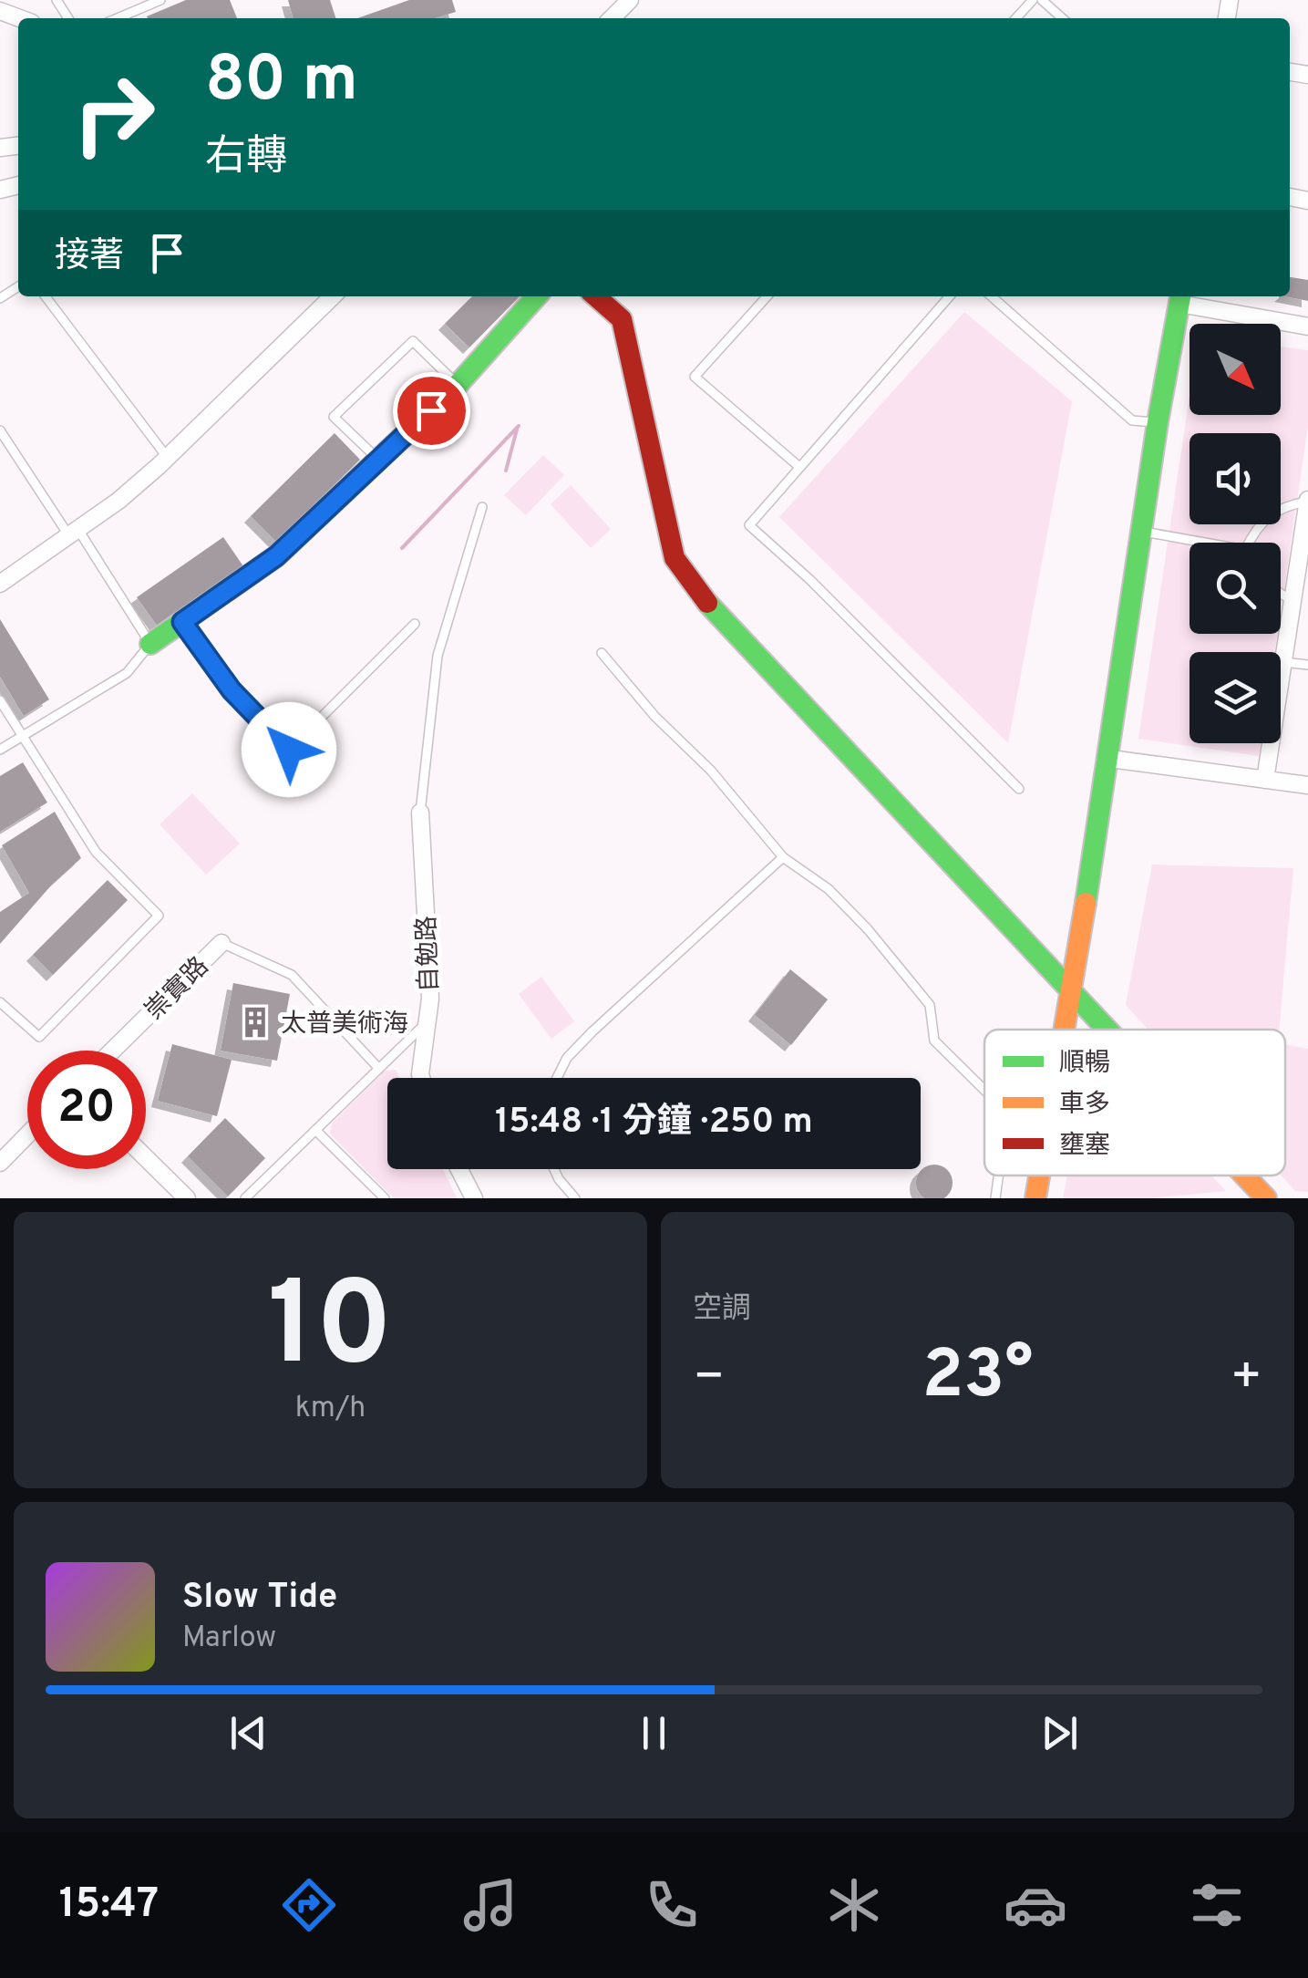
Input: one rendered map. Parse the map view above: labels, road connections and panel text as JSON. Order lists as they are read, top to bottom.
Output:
{
  "streets": {
    "street": ["自勉路", "崇實路"]
  },
  "places": {
    "building": ["太普美術海"]
  },
  "legend": ["順暢", "車多", "壅塞"],
  "north": "bottom right",
  "page": {
    "turn": ["80 m", "右轉"],
    "then": "接著",
    "limit": "20",
    "trip": "15:48 · 1 分鐘 · 250 m",
    "tile": [
      ["10", "km/h"],
      "空調"
    ],
    "heat": ["−", "23°", "+"],
    "song": ["Slow Tide", "Marlow"],
    "tabs": "15:47"
  }
}
